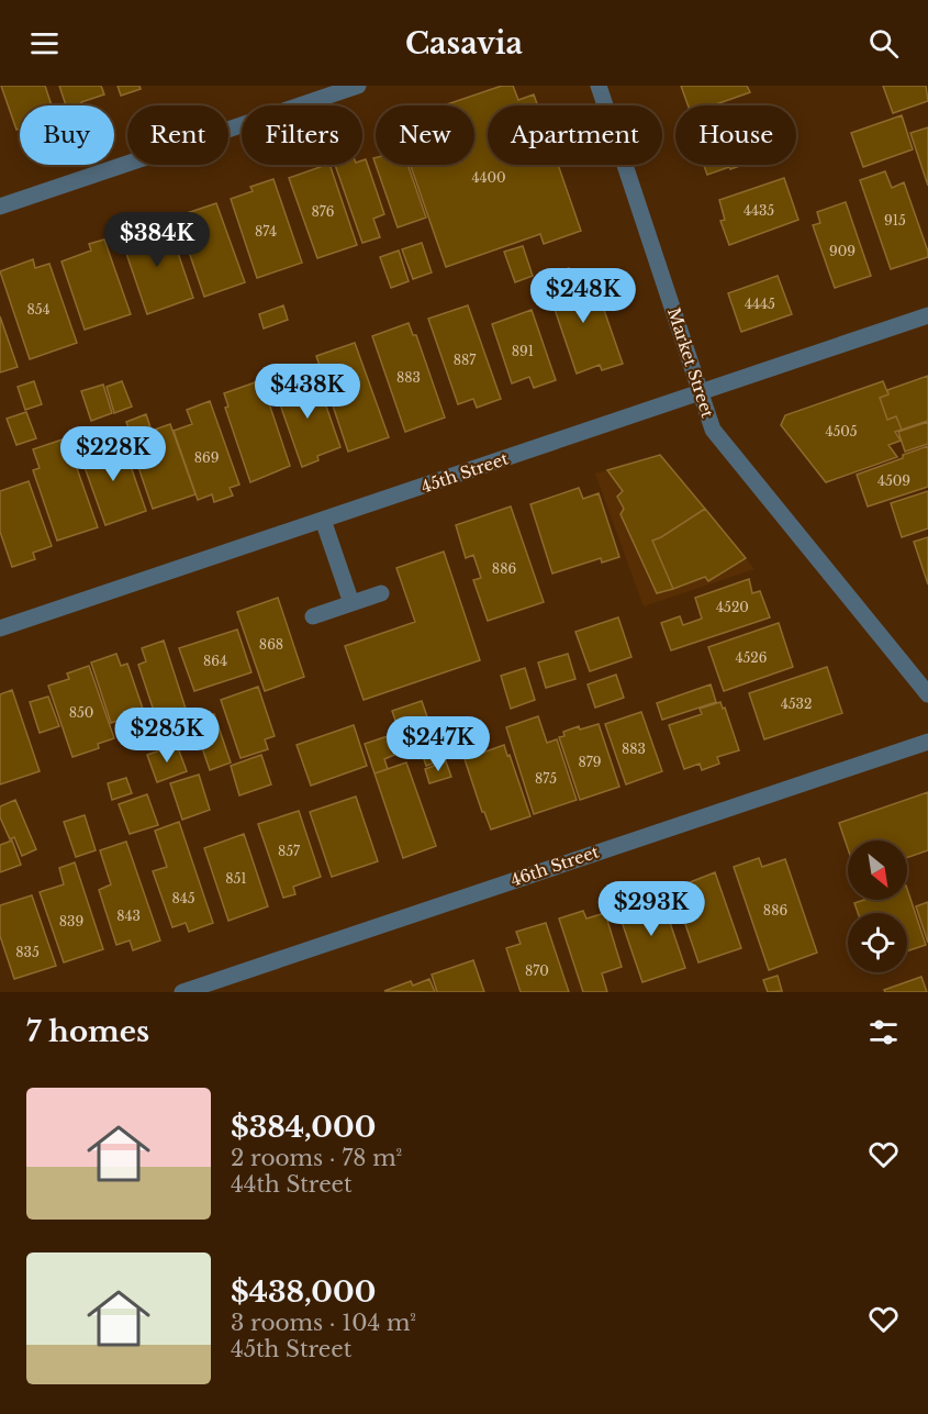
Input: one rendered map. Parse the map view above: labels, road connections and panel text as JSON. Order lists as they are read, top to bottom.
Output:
{
  "streets": {
    "street": ["Market Street", "45th Street", "46th Street"]
  },
  "crossings": [
    ["Market Street", "45th Street"]
  ],
  "house_numbers": [
    "4400",
    "4435",
    "876",
    "915",
    "874",
    "909",
    "4445",
    "854",
    "891",
    "887",
    "883",
    "4505",
    "869",
    "4509",
    "886",
    "4520",
    "868",
    "4526",
    "864",
    "4532",
    "850",
    "883",
    "879",
    "875",
    "857",
    "851",
    "845",
    "886",
    "843",
    "839",
    "835",
    "870"
  ],
  "north": "bottom right",
  "page": {
    "header": "Casavia",
    "chip": [
      "Buy",
      "Rent",
      "Filters",
      "New",
      "Apartment",
      "House"
    ],
    "price": [
      "$384K",
      "$248K",
      "$438K",
      "$228K",
      "$285K",
      "$247K",
      "$293K"
    ],
    "heading": "7 homes",
    "list": [
      {
        "name": "$384,000",
        "note": "2 rooms · 78 m² · 44th Street"
      },
      {
        "name": "$438,000",
        "note": "3 rooms · 104 m² · 45th Street"
      }
    ]
  }
}
